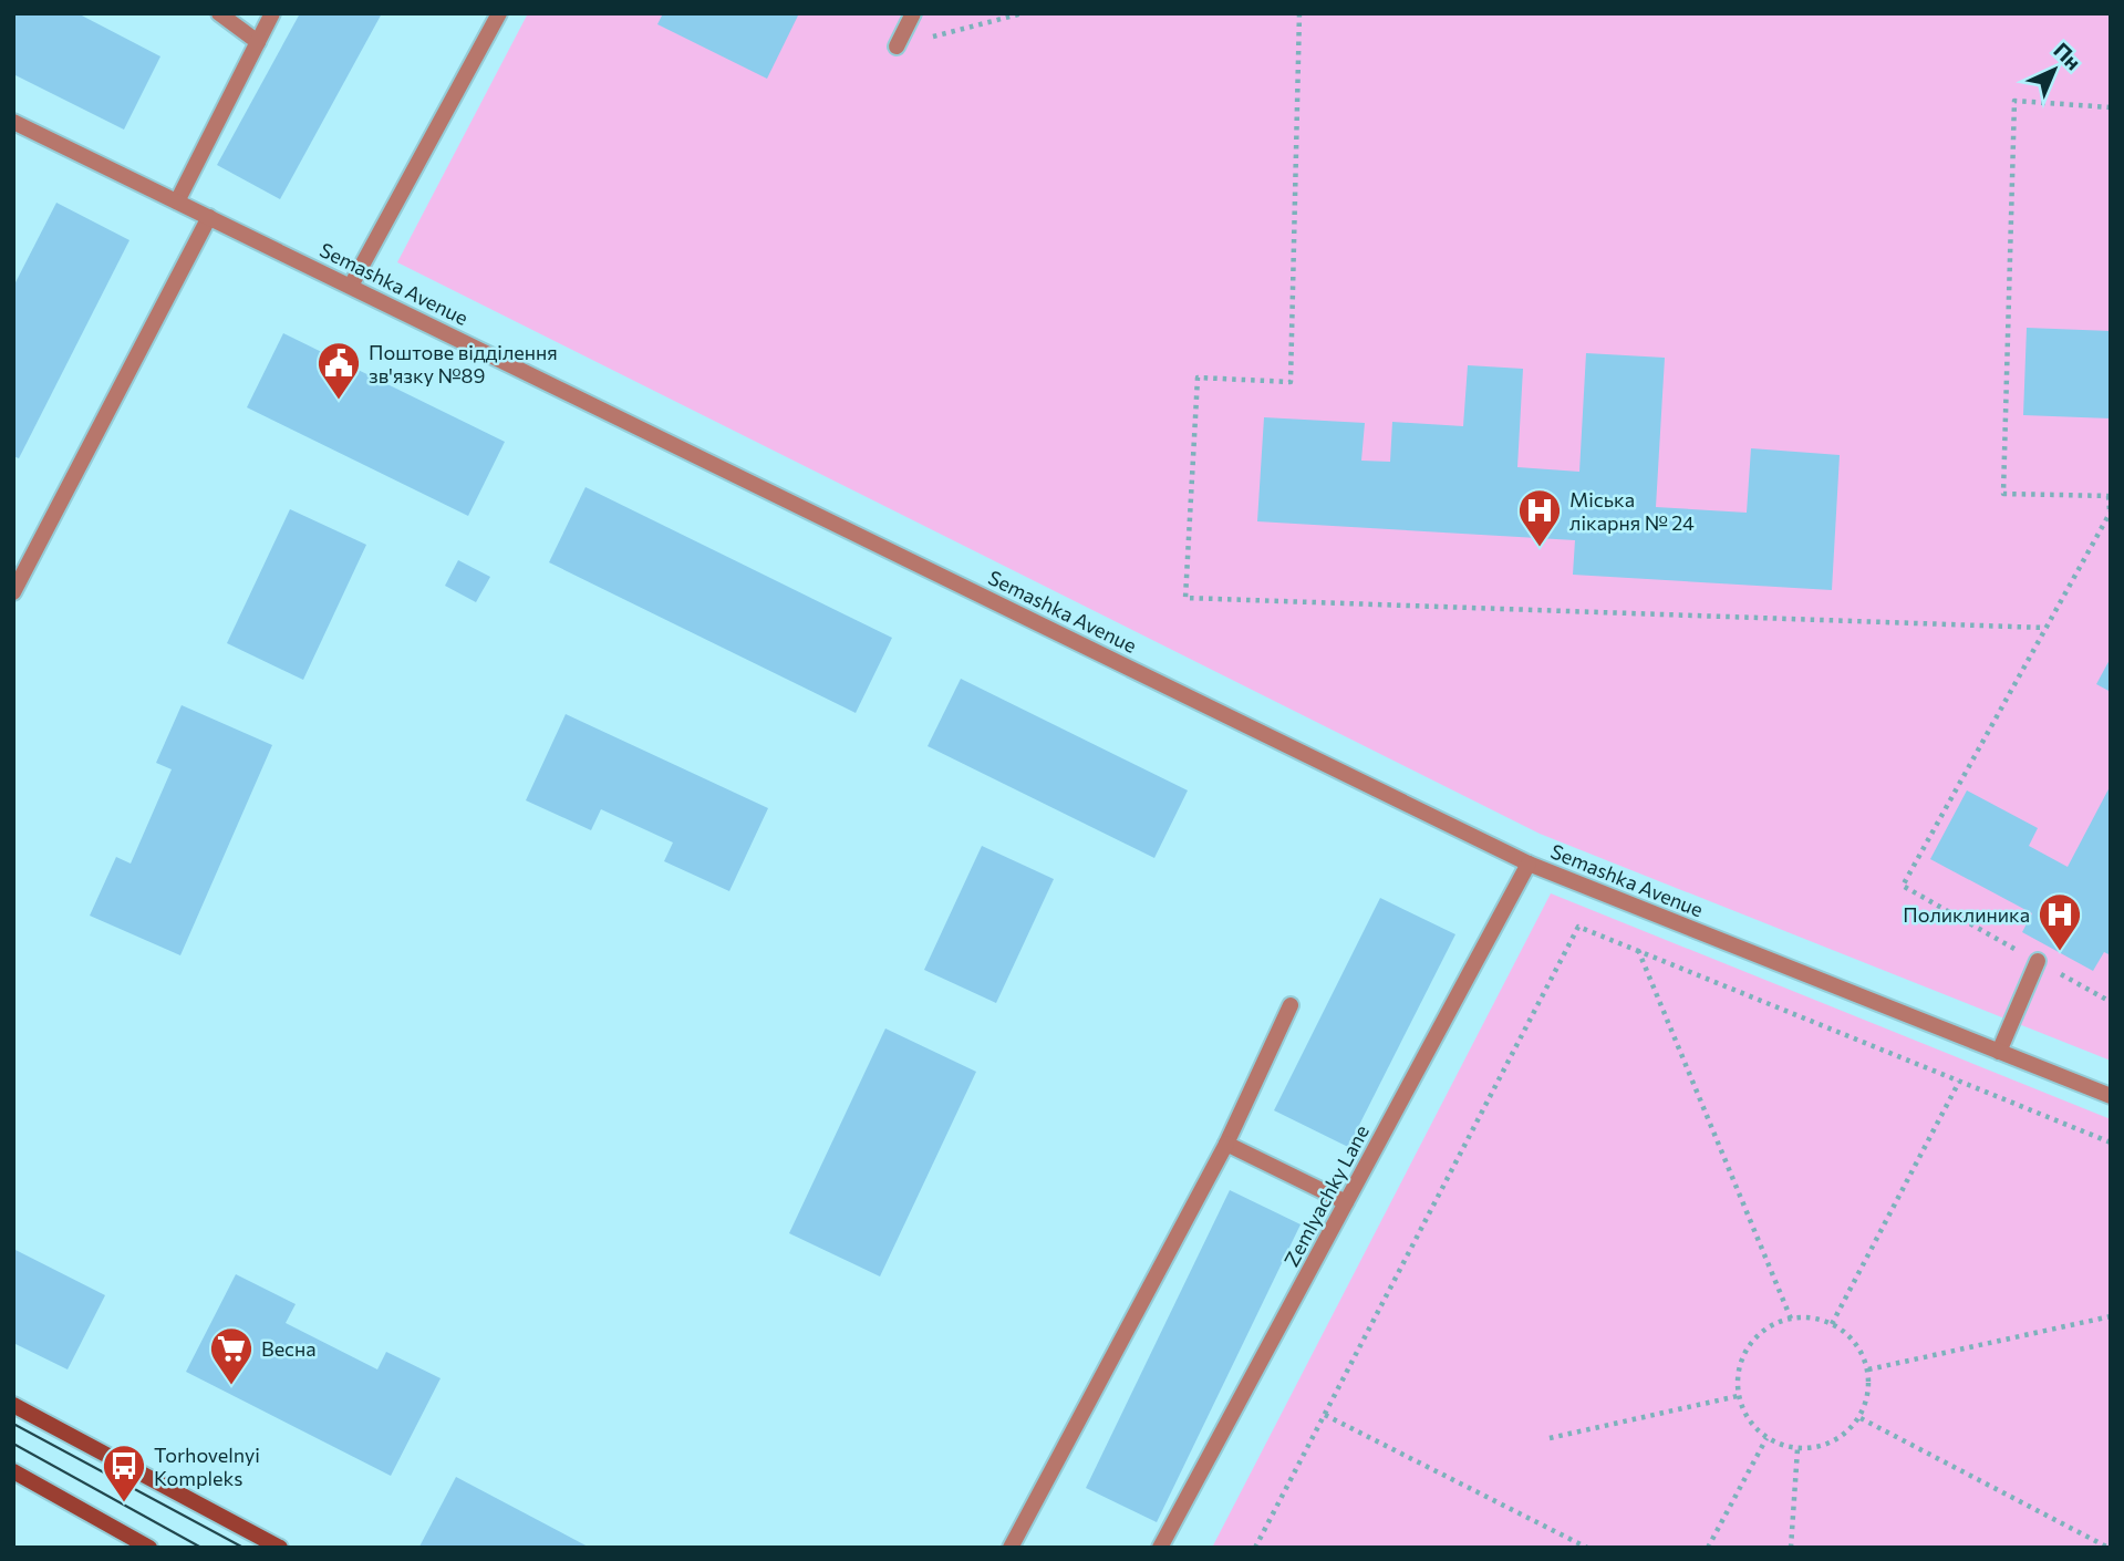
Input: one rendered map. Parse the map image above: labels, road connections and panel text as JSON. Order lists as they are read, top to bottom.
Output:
{
  "streets": {
    "street": ["Semashka Avenue", "Zemlyachky Lane"]
  },
  "crossings": [
    ["Semashka Avenue", "Zemlyachky Lane"]
  ],
  "places": {
    "public building": ["Поштове відділення зв'язку №89"],
    "hospital": ["Міська лікарня № 24", "Поликлиника"],
    "supermarket": ["Весна"],
    "bus stop": ["Torhovelnyi Kompleks"]
  },
  "north": "top right"
}
